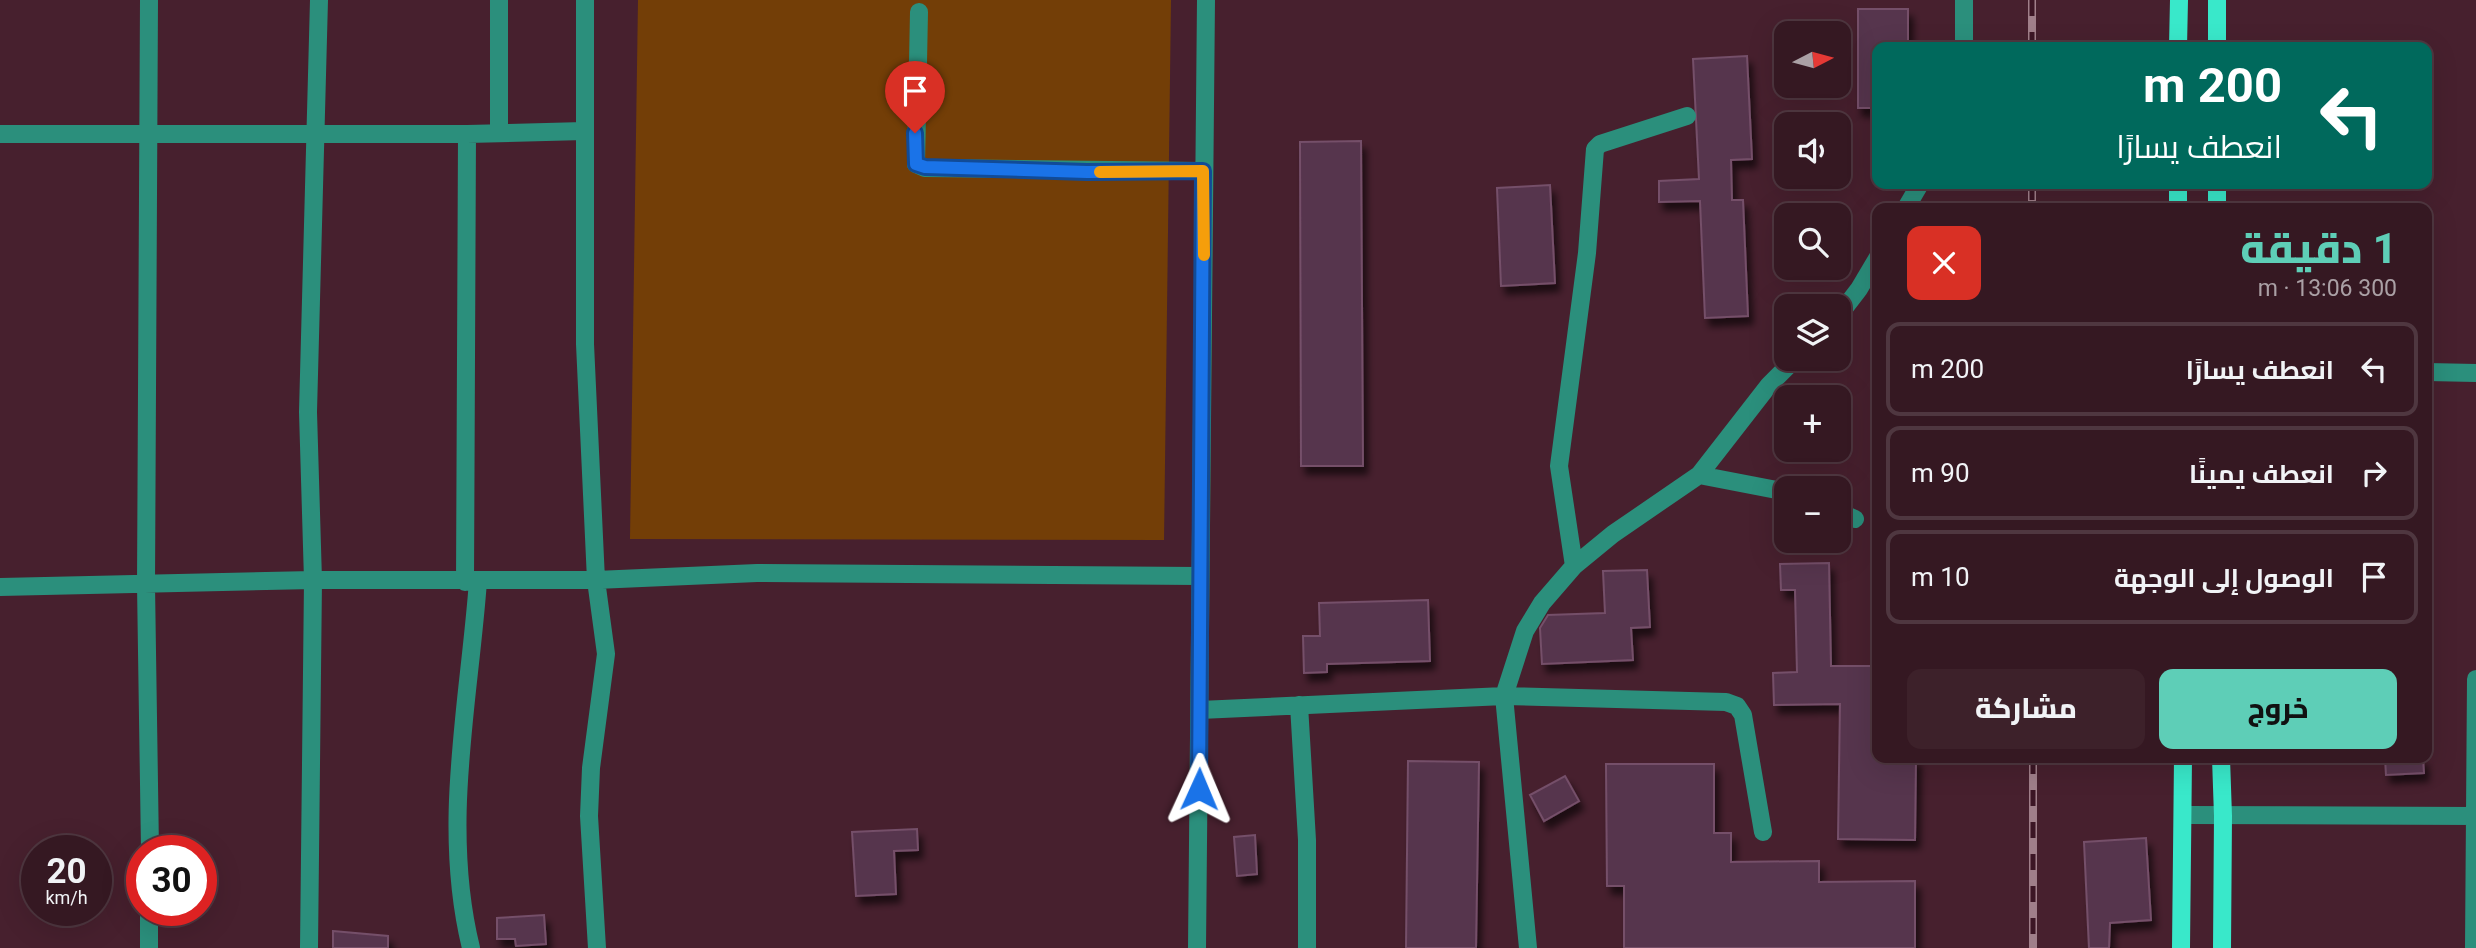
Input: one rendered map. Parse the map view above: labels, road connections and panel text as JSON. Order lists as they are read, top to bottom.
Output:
{
  "north": "right",
  "page": {
    "map_buttons": ["+", "−"],
    "turn": ["200 m", "انعطف يسارًا"],
    "heading": ["1 دقيقة", "300 m · 13:06"],
    "list": [
      {
        "name": "انعطف يسارًا",
        "value": "200 m"
      },
      {
        "name": "انعطف يمينًا",
        "value": "90 m"
      },
      {
        "name": "الوصول إلى الوجهة",
        "value": "10 m"
      }
    ],
    "buttons": ["خروج", "مشاركة"],
    "speed": "20 km/h",
    "limit": "30"
  }
}
